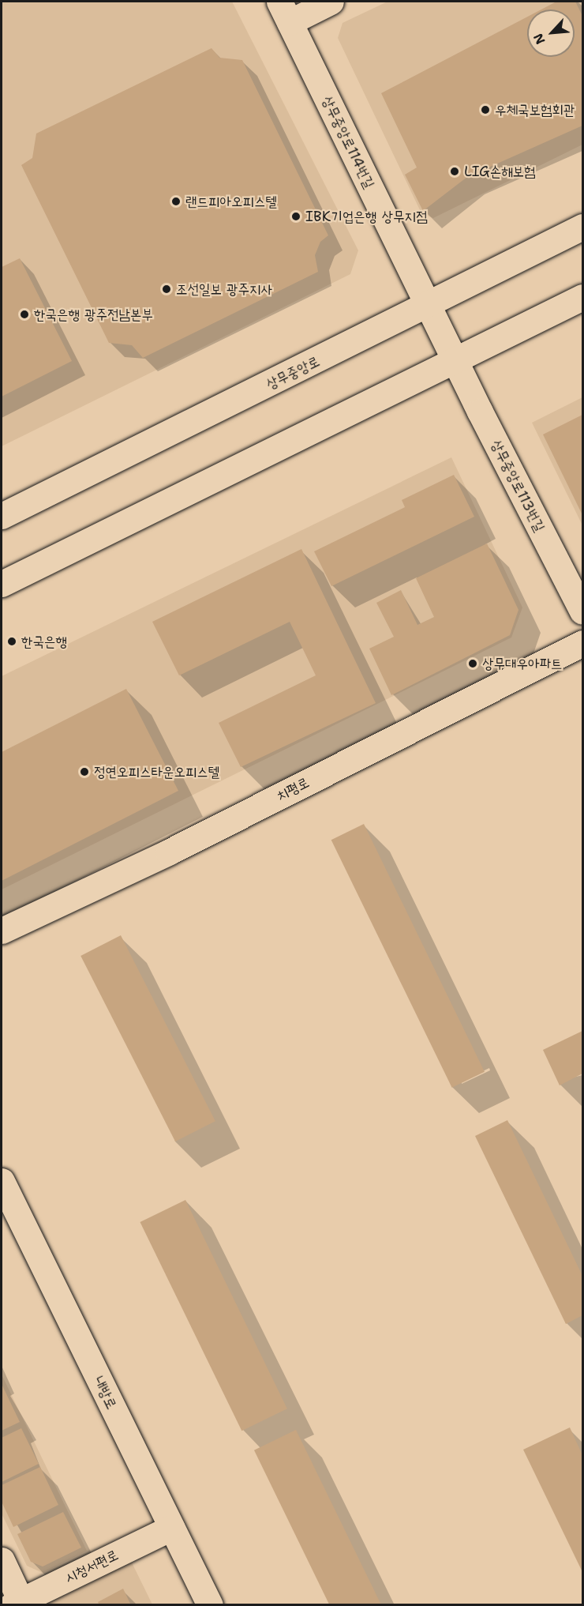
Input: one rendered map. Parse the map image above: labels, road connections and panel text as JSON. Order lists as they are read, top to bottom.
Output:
{
  "streets": {
    "street": [
      "상무중앙로114번길",
      "상무중앙로",
      "상무중앙로113번길",
      "치평로",
      "내방로",
      "시청서편로"
    ]
  },
  "crossings": [
    ["상무중앙로114번길", "상무중앙로"],
    ["상무중앙로114번길", "상무중앙로113번길"],
    ["내방로", "시청서편로"]
  ],
  "places": [
    "우체국보험회관",
    "LIG손해보험",
    "랜드피아오피스텔",
    "IBK기업은행 상무지점",
    "조선일보 광주지사",
    "한국은행 광주전남본부",
    "한국은행",
    "상무대우아파트",
    "정연오피스타운오피스텔"
  ],
  "north": "bottom left"
}
